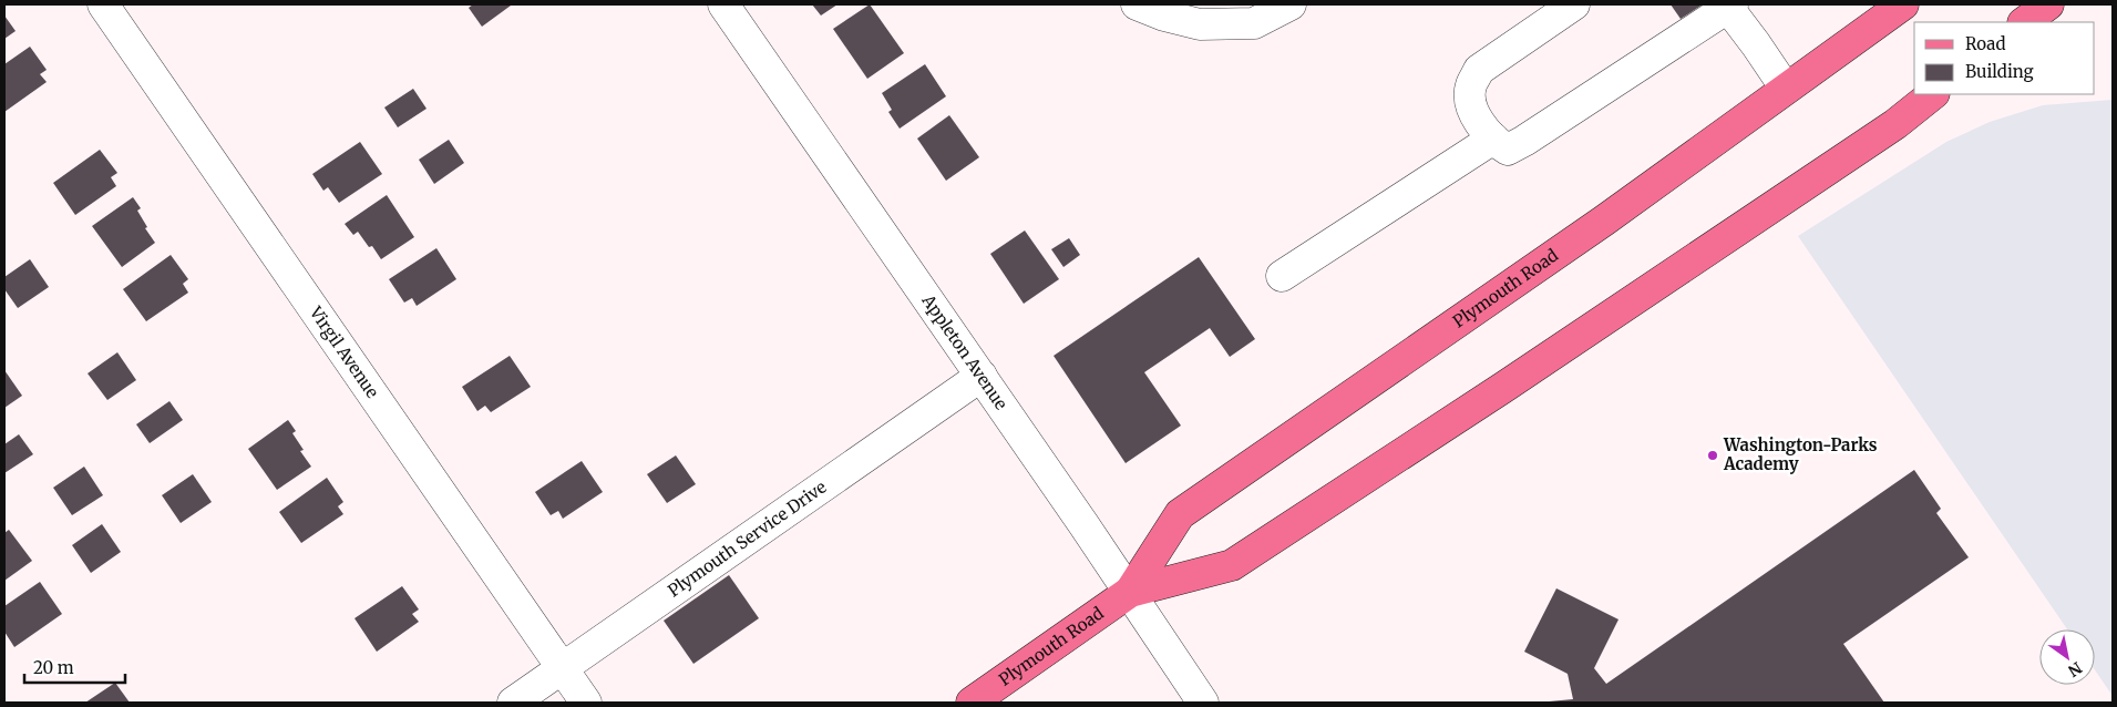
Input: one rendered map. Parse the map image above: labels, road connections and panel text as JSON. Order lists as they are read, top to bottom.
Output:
{
  "streets": {
    "main road": ["Plymouth Road"],
    "street": ["Appleton Avenue", "Virgil Avenue", "Plymouth Service Drive"]
  },
  "crossings": [
    ["Plymouth Road", "Appleton Avenue"],
    ["Appleton Avenue", "Plymouth Service Drive"],
    ["Virgil Avenue", "Plymouth Service Drive"]
  ],
  "places": ["Washington-Parks Academy"],
  "legend": ["Road", "Building"],
  "scale_bar": "20 m",
  "north": "bottom right"
}
